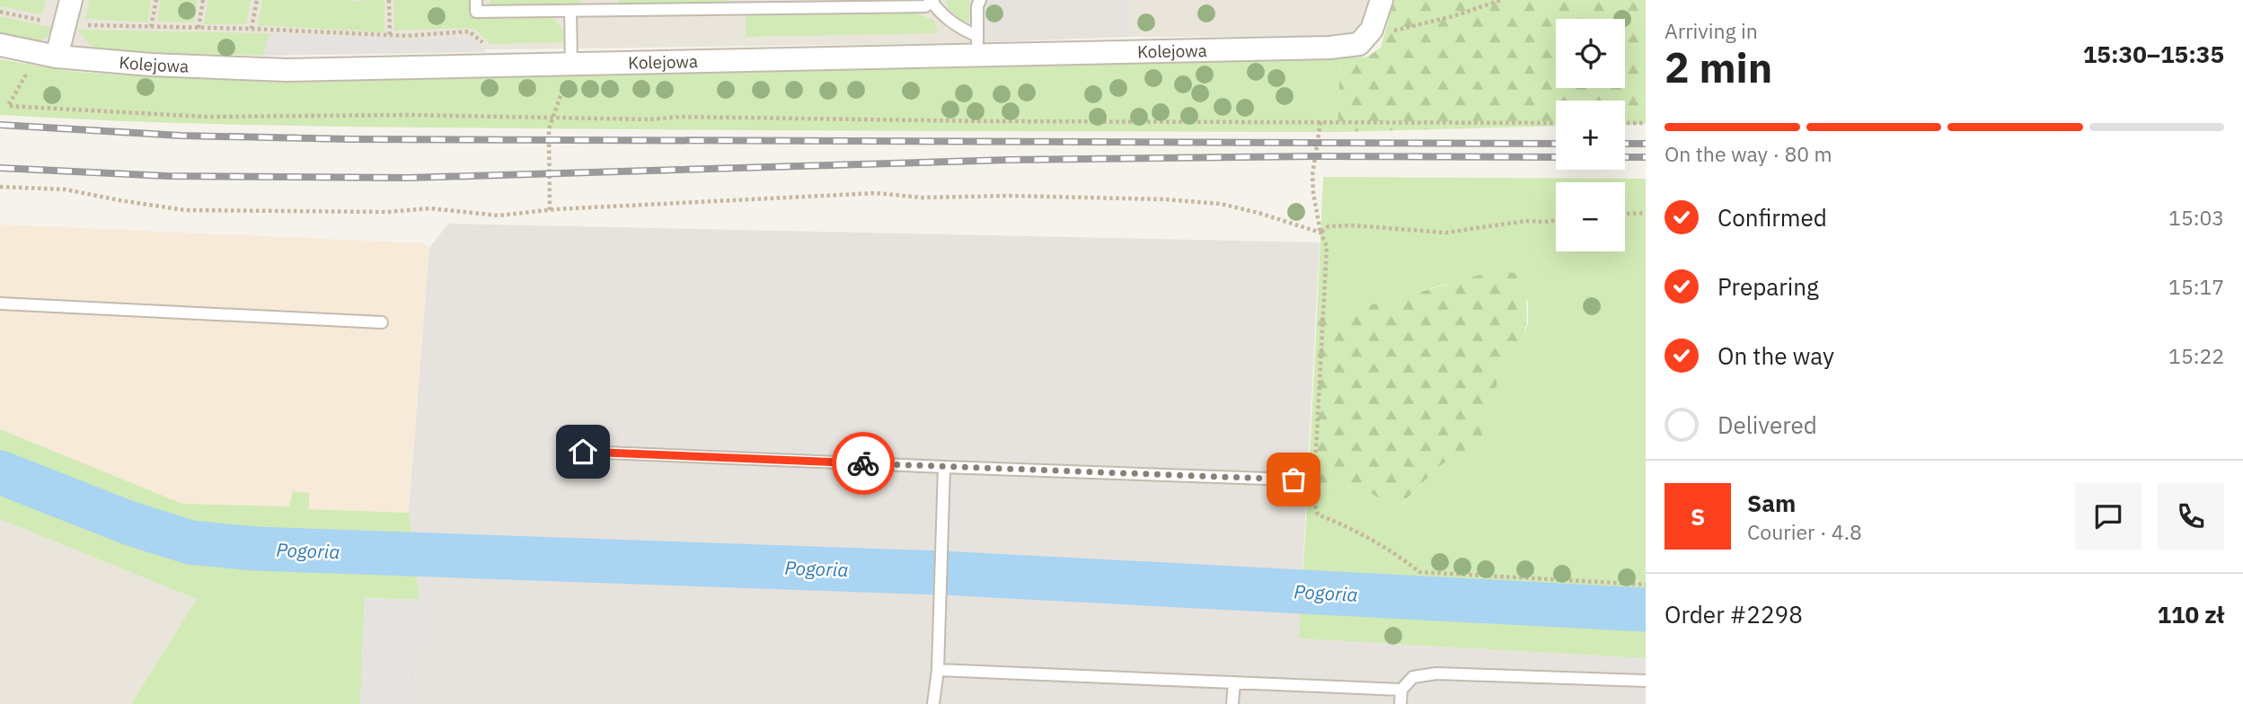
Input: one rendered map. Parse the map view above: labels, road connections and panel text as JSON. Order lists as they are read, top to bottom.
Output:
{
  "streets": {
    "street": ["Kolejowa"]
  },
  "water": ["Pogoria"],
  "page": {
    "heading": ["2 min", "Arriving in", "15:30–15:35"],
    "panel": [
      "Sam",
      "Courier · 4.8",
      "Order #2298",
      "110 zł"
    ],
    "map_buttons": ["+", "−"],
    "bar": "On the way · 80 m",
    "list": [
      ["Confirmed", "15:03"],
      ["Preparing", "15:17"],
      ["On the way", "15:22"],
      "Delivered"
    ],
    "round": "S"
  }
}
